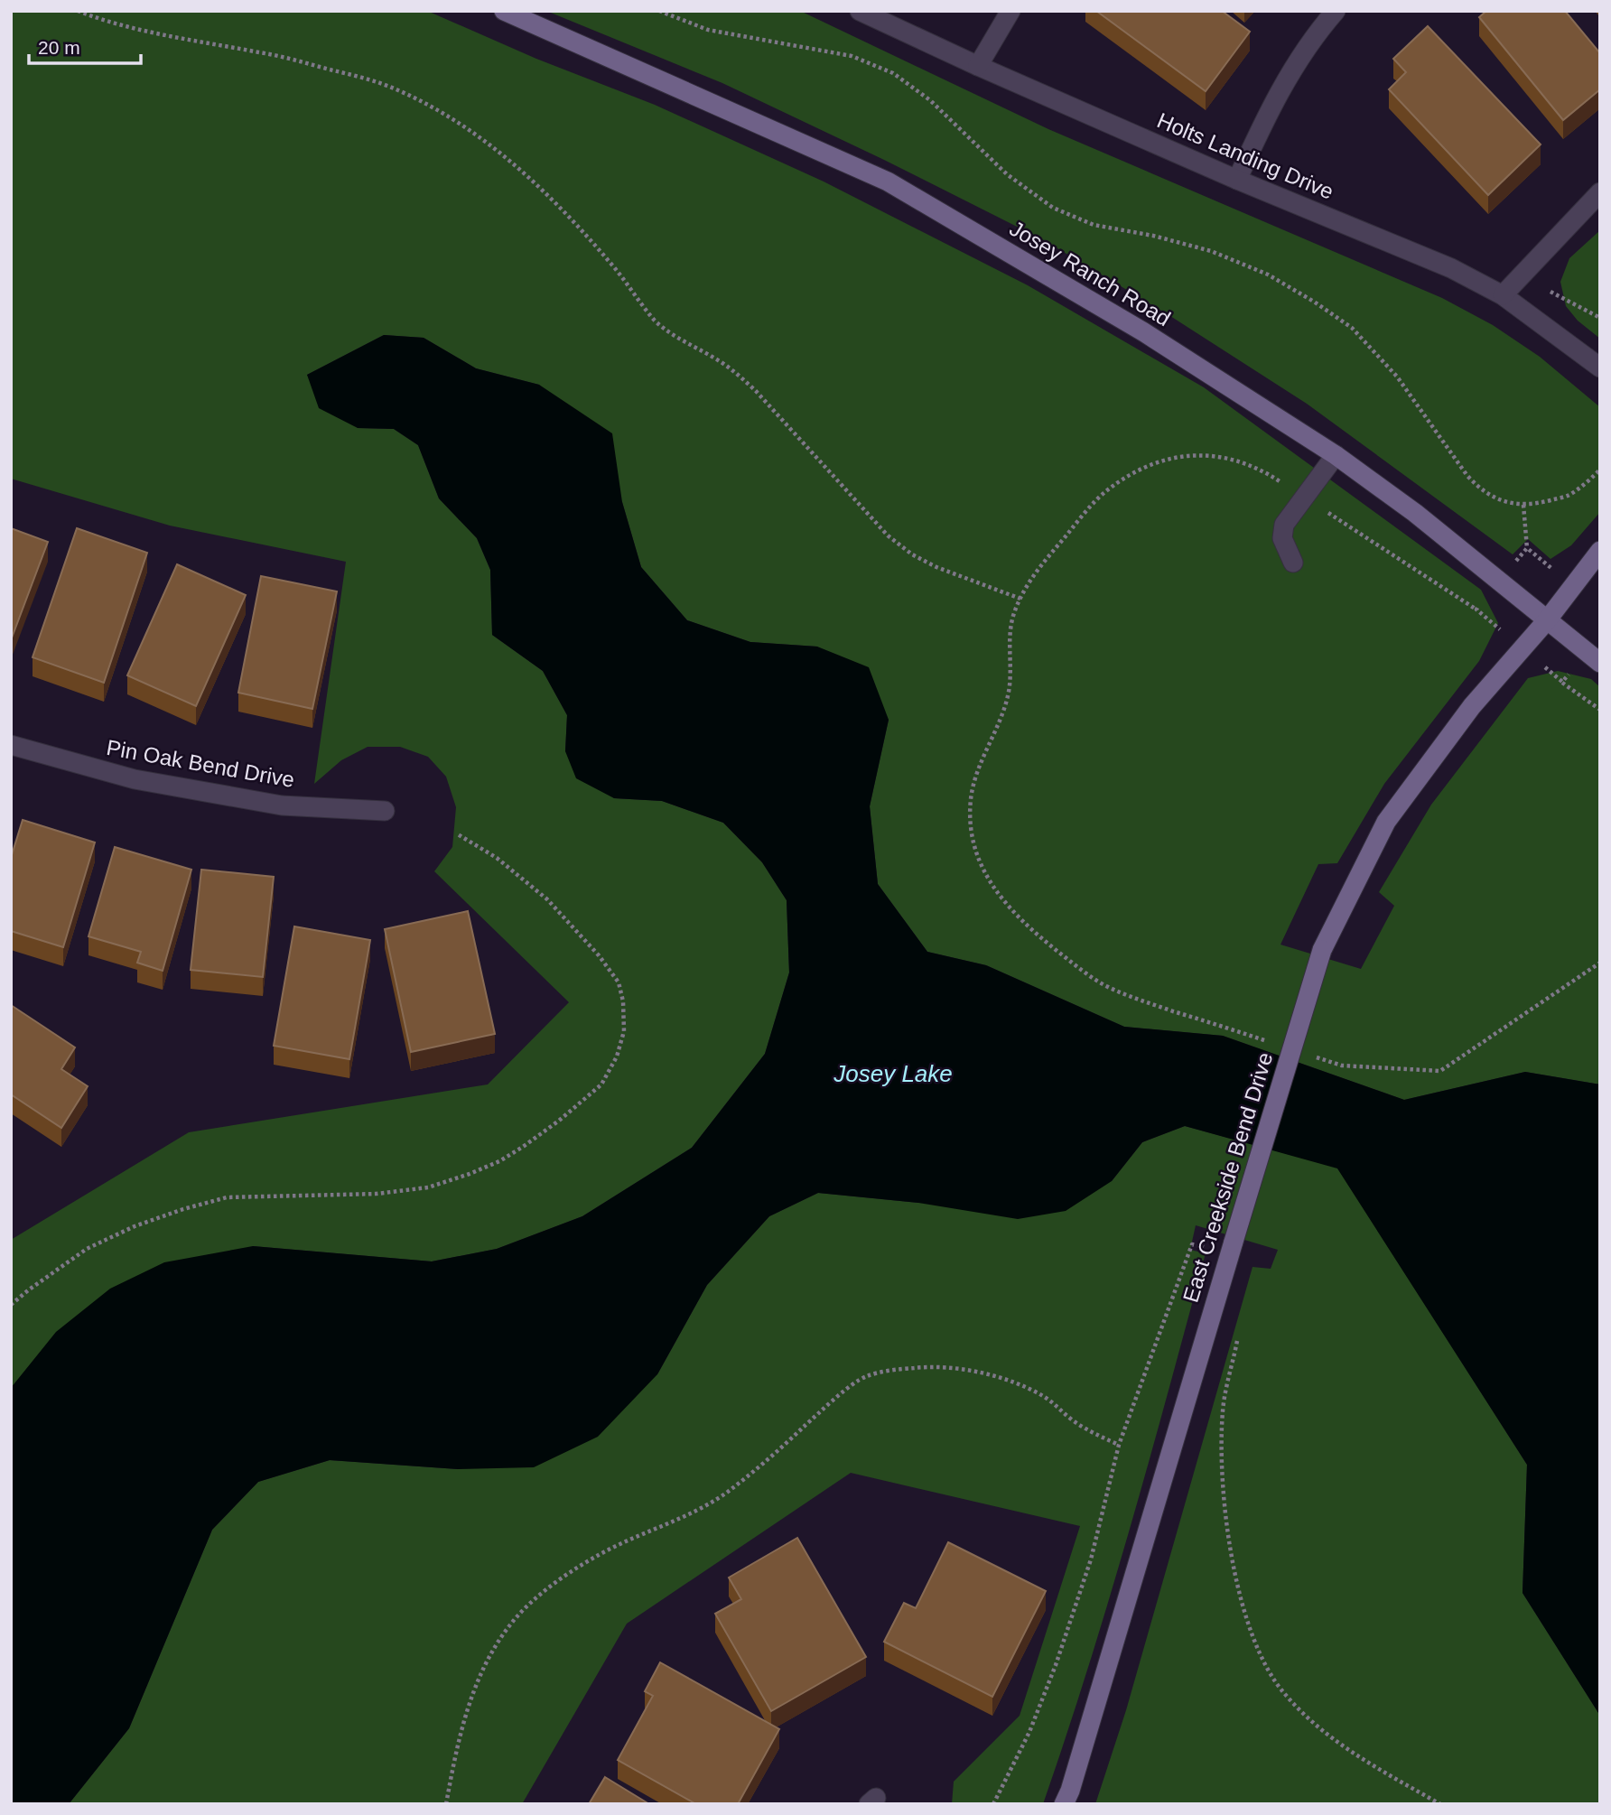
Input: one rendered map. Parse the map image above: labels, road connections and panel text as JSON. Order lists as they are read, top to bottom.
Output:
{
  "streets": {
    "street": [
      "Holts Landing Drive",
      "Josey Ranch Road",
      "Pin Oak Bend Drive",
      "East Creekside Bend Drive"
    ]
  },
  "crossings": [
    ["Josey Ranch Road", "East Creekside Bend Drive"]
  ],
  "water": ["Josey Lake"],
  "scale_bar": "20 m"
}
